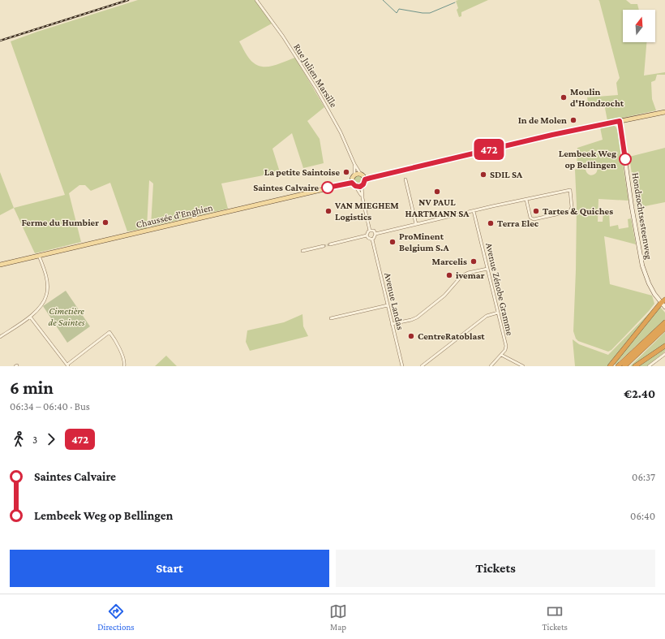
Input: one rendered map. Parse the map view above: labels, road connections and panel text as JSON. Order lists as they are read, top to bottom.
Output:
{
  "streets": {
    "main road": ["Chaussée d'Enghien", "Hondzochtsesteenweg"],
    "street": ["Rue Julien Marsille", "Avenue Zénobe Gramme", "Avenue Landas"]
  },
  "crossings": [
    ["Rue Julien Marsille", "Chaussée d'Enghien"]
  ],
  "parks": ["Cimetière de Saintes"],
  "places": [
    "Moulin d'Hondzocht",
    "In de Molen",
    "Lembeek Weg op Bellingen",
    "La petite Saintoise",
    "SDIL SA",
    "Saintes Calvaire",
    "NV PAUL HARTMANN SA",
    "VAN MIEGHEM Logistics",
    "Tartes & Quiches",
    "Ferme du Humbier",
    "Terra Elec",
    "ProMinent Belgium S.A",
    "Marcelis",
    "ivemar",
    "CentreRatoblast"
  ],
  "lines": ["bus line 472"],
  "north": "top",
  "page": {
    "on_map": "472",
    "heading": ["6 min", "06:34 – 06:40 · Bus", "€2.40"],
    "legs": ["3", "472"],
    "list": [
      {
        "name": "Saintes Calvaire",
        "value": "06:37"
      },
      {
        "name": "Lembeek Weg op Bellingen",
        "value": "06:40"
      }
    ],
    "buttons": ["Start", "Tickets"],
    "tabs": ["Directions", "Map", "Tickets"]
  }
}
